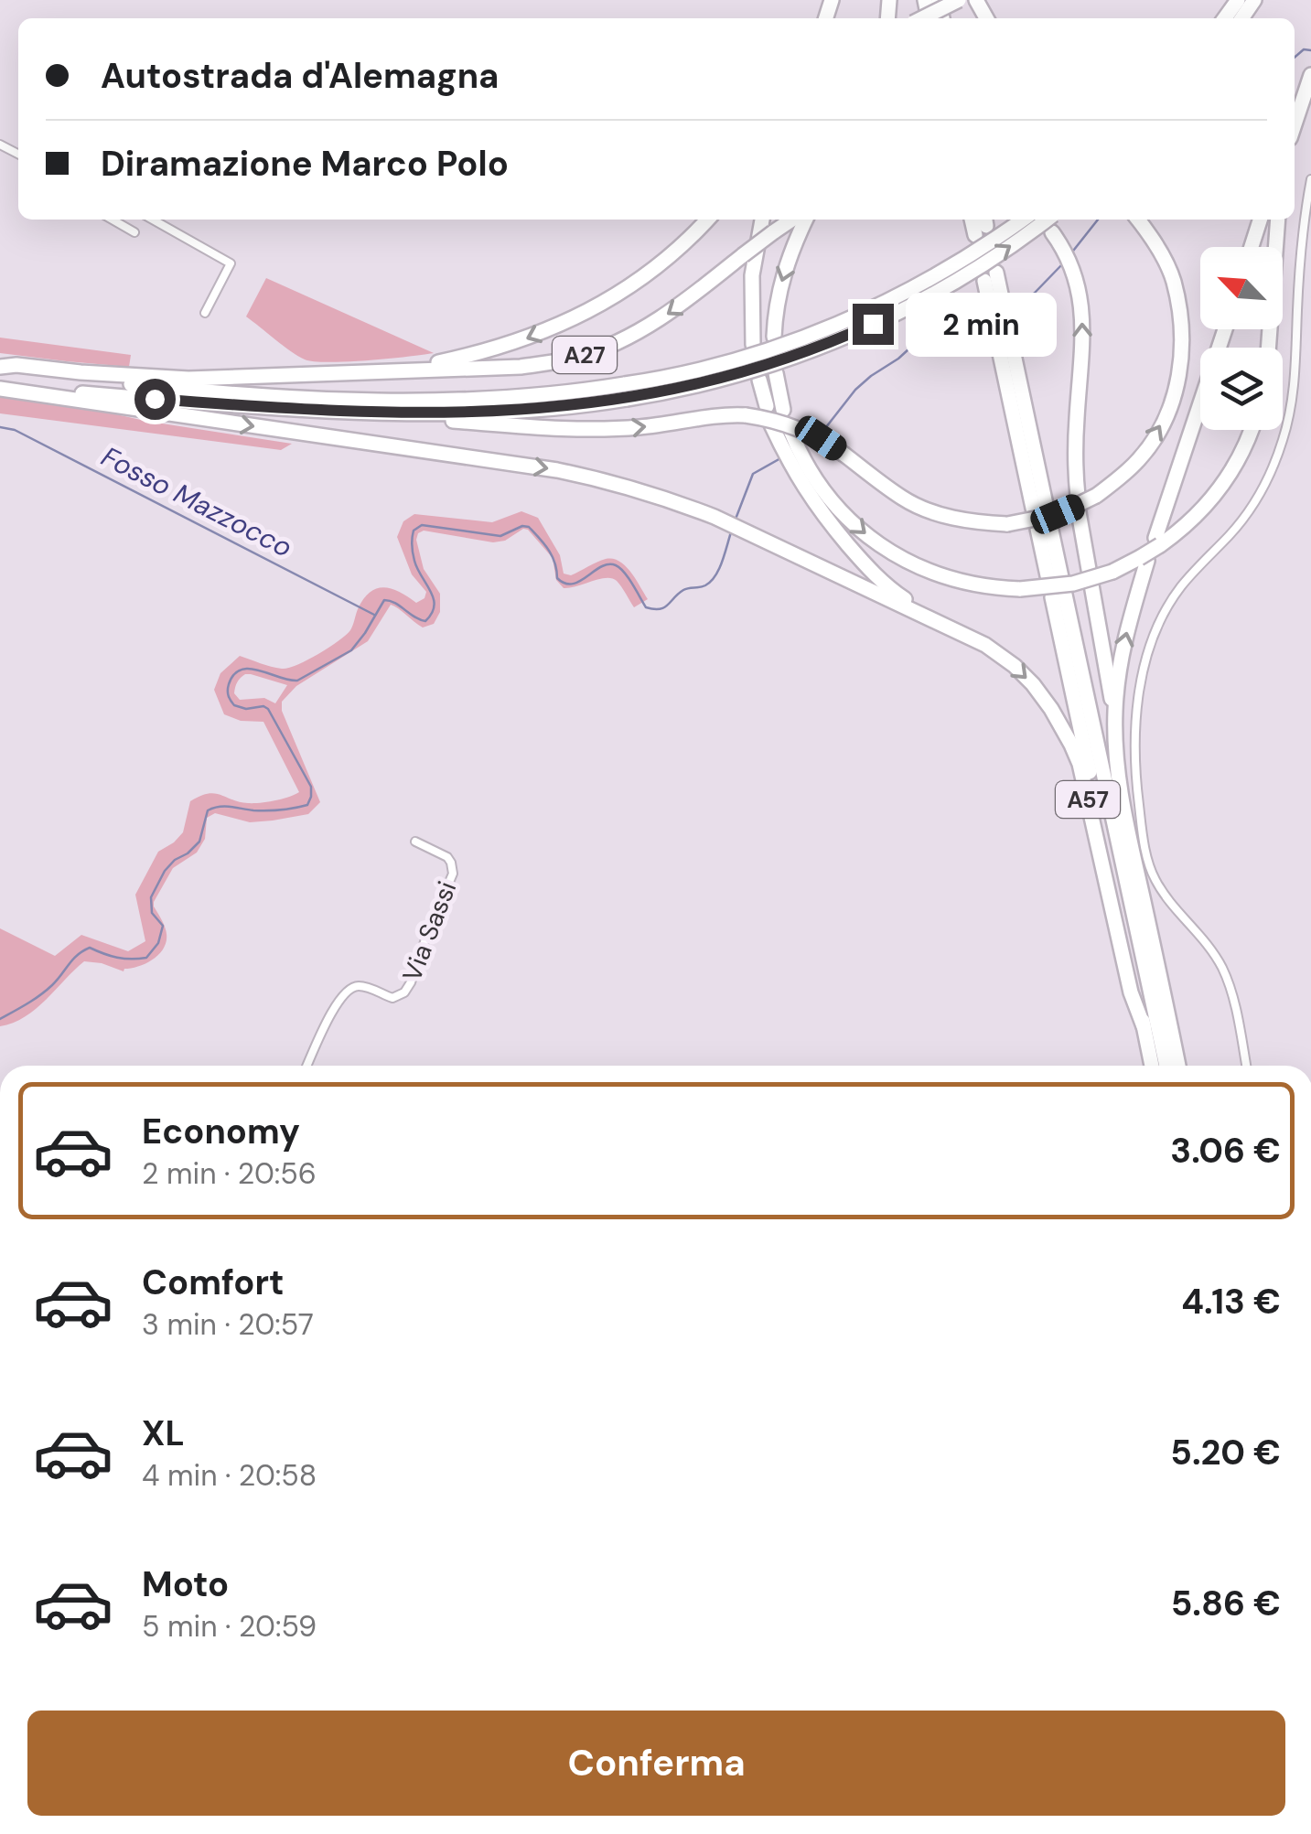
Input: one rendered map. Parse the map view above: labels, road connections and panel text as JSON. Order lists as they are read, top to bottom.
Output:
{
  "streets": {
    "highway": ["A27", "A57"],
    "street": ["Via Sassi"]
  },
  "water": ["Fosso Mazzocco"],
  "north": "top left",
  "page": {
    "banner": ["Autostrada d'Alemagna", "Diramazione Marco Polo"],
    "bubble": "2 min",
    "list": [
      {
        "name": "Economy",
        "note": "2 min · 20:56",
        "value": "3.06 €"
      },
      {
        "name": "Comfort",
        "note": "3 min · 20:57",
        "value": "4.13 €"
      },
      {
        "name": "XL",
        "note": "4 min · 20:58",
        "value": "5.20 €"
      },
      {
        "name": "Moto",
        "note": "5 min · 20:59",
        "value": "5.86 €"
      }
    ],
    "buttons": "Conferma"
  }
}
